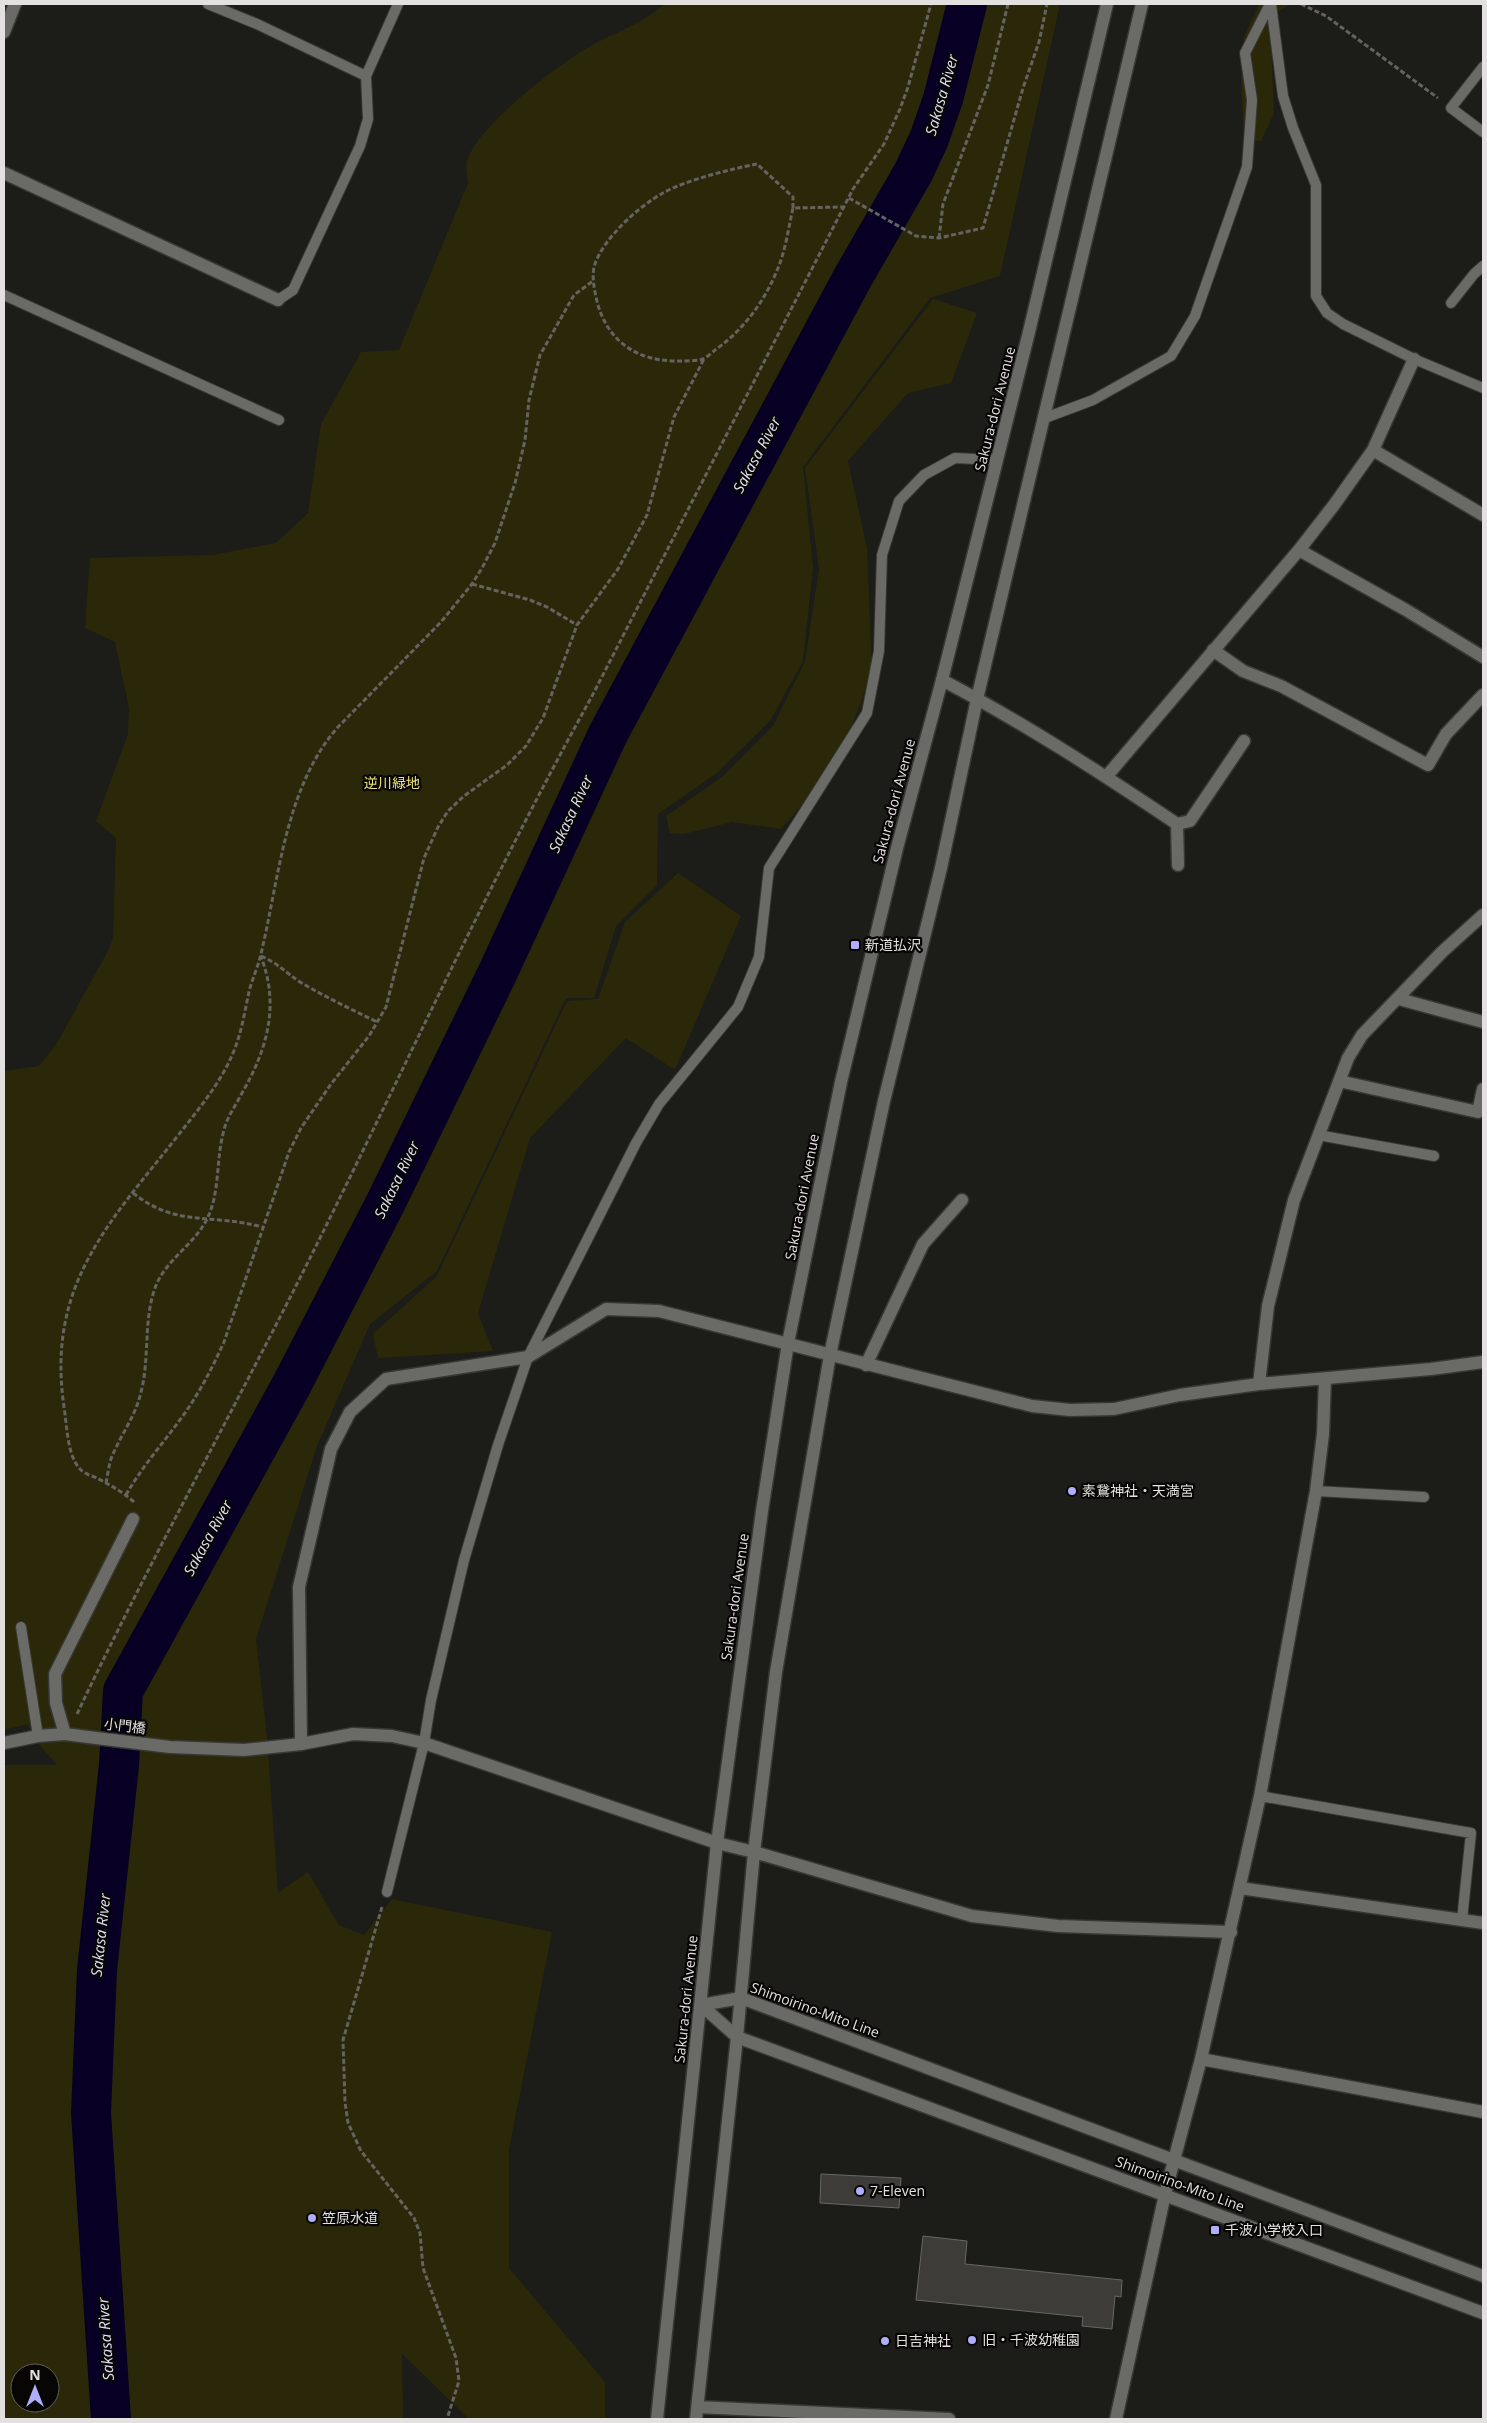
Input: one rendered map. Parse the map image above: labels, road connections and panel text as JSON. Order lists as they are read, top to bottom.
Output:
{
  "streets": {
    "street": ["Sakura-dori Avenue", "小門橋", "Shimoirino-Mito Line"]
  },
  "crossings": [
    ["Sakura-dori Avenue", "小門橋"],
    ["Sakura-dori Avenue", "Shimoirino-Mito Line"]
  ],
  "water": ["Sakasa River"],
  "parks": ["逆川緑地"],
  "places": {
    "transit": ["新道払沢", "千波小学校入口"],
    "other": [
      "素鵞神社・天満宮",
      "7-Eleven",
      "笠原水道",
      "旧・千波幼稚園",
      "日吉神社"
    ]
  },
  "north": "top"
}
